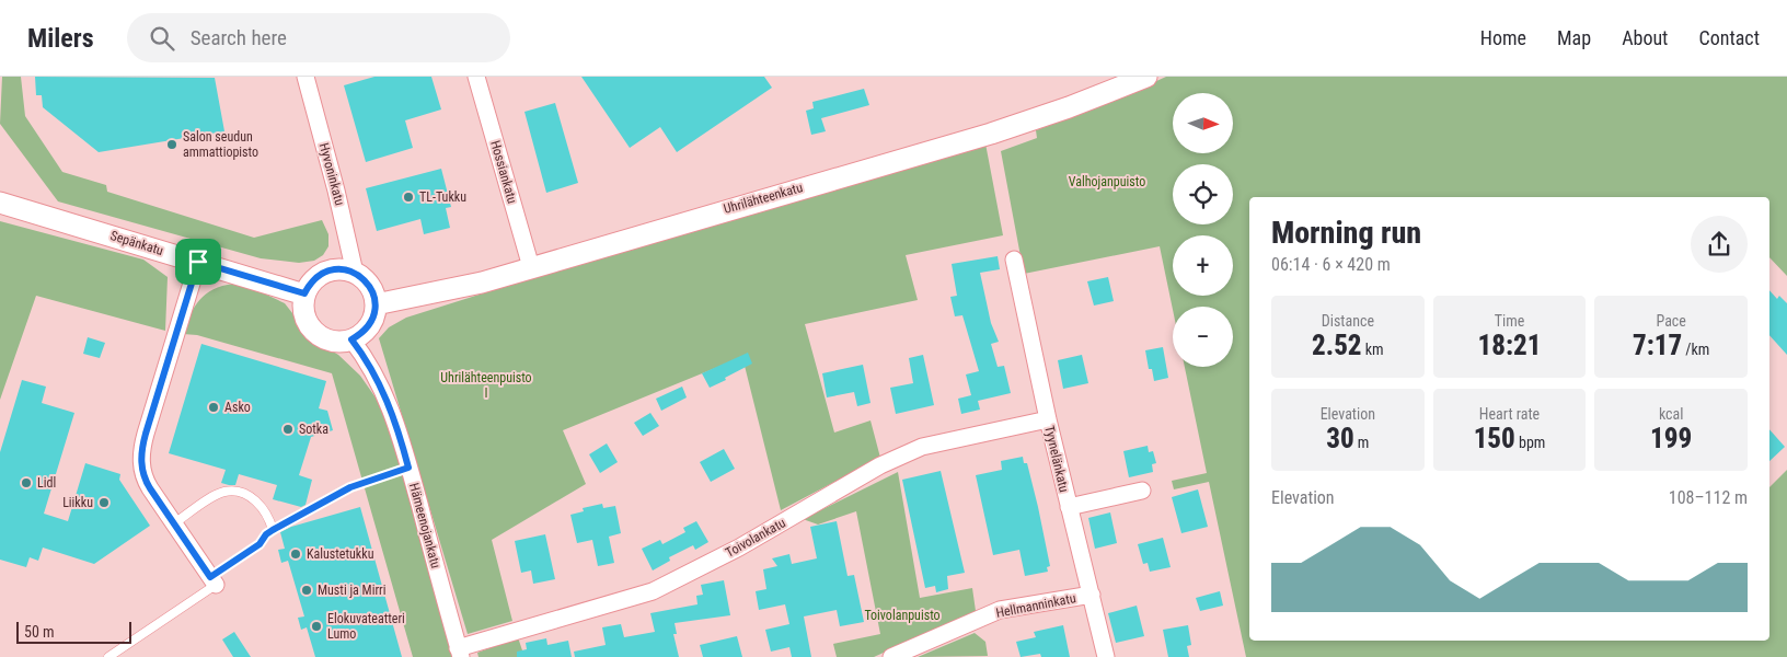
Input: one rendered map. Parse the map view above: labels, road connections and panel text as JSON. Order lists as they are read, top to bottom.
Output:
{
  "streets": {
    "street": [
      "Hossiankatu",
      "Hyvoninkatu",
      "Uhrilähteenkatu",
      "Sepänkatu",
      "Tyynelänkatu",
      "Hämeenojankatu",
      "Toivolankatu",
      "Hellmanninkatu"
    ]
  },
  "crossings": [
    ["Hossiankatu", "Uhrilähteenkatu"],
    ["Hyvoninkatu", "Uhrilähteenkatu"],
    ["Hyvoninkatu", "Sepänkatu"],
    ["Hyvoninkatu", "Hämeenojankatu"],
    ["Uhrilähteenkatu", "Sepänkatu"],
    ["Uhrilähteenkatu", "Hämeenojankatu"],
    ["Sepänkatu", "Hämeenojankatu"],
    ["Tyynelänkatu", "Toivolankatu"],
    ["Tyynelänkatu", "Hellmanninkatu"],
    ["Hämeenojankatu", "Toivolankatu"]
  ],
  "parks": ["Valhojanpuisto", "Uhrilähteenpuisto I", "Toivolanpuisto"],
  "places": [
    "Salon seudun ammattiopisto",
    "TL-Tukku",
    "Asko",
    "Sotka",
    "Lidl",
    "Liikku",
    "Kalustetukku",
    "Musti ja Mirri",
    "Elokuvateatteri Lumo"
  ],
  "scale_bar": "50 m",
  "north": "right",
  "page": {
    "header": "Milers",
    "search": "Search here",
    "nav": [
      "Home",
      "Map",
      "About",
      "Contact"
    ],
    "map_buttons": ["+", "−"],
    "heading": ["Morning run", "06:14 · 6 × 420 m"],
    "stats": [
      ["Distance", "2.52 km"],
      ["Time", "18:21"],
      ["Pace", "7:17 /km"],
      ["Elevation", "30 m"],
      ["Heart rate", "150 bpm"],
      ["kcal", "199"]
    ],
    "chart": ["Elevation", "108–112 m"],
    "scale": "50 m"
  }
}
